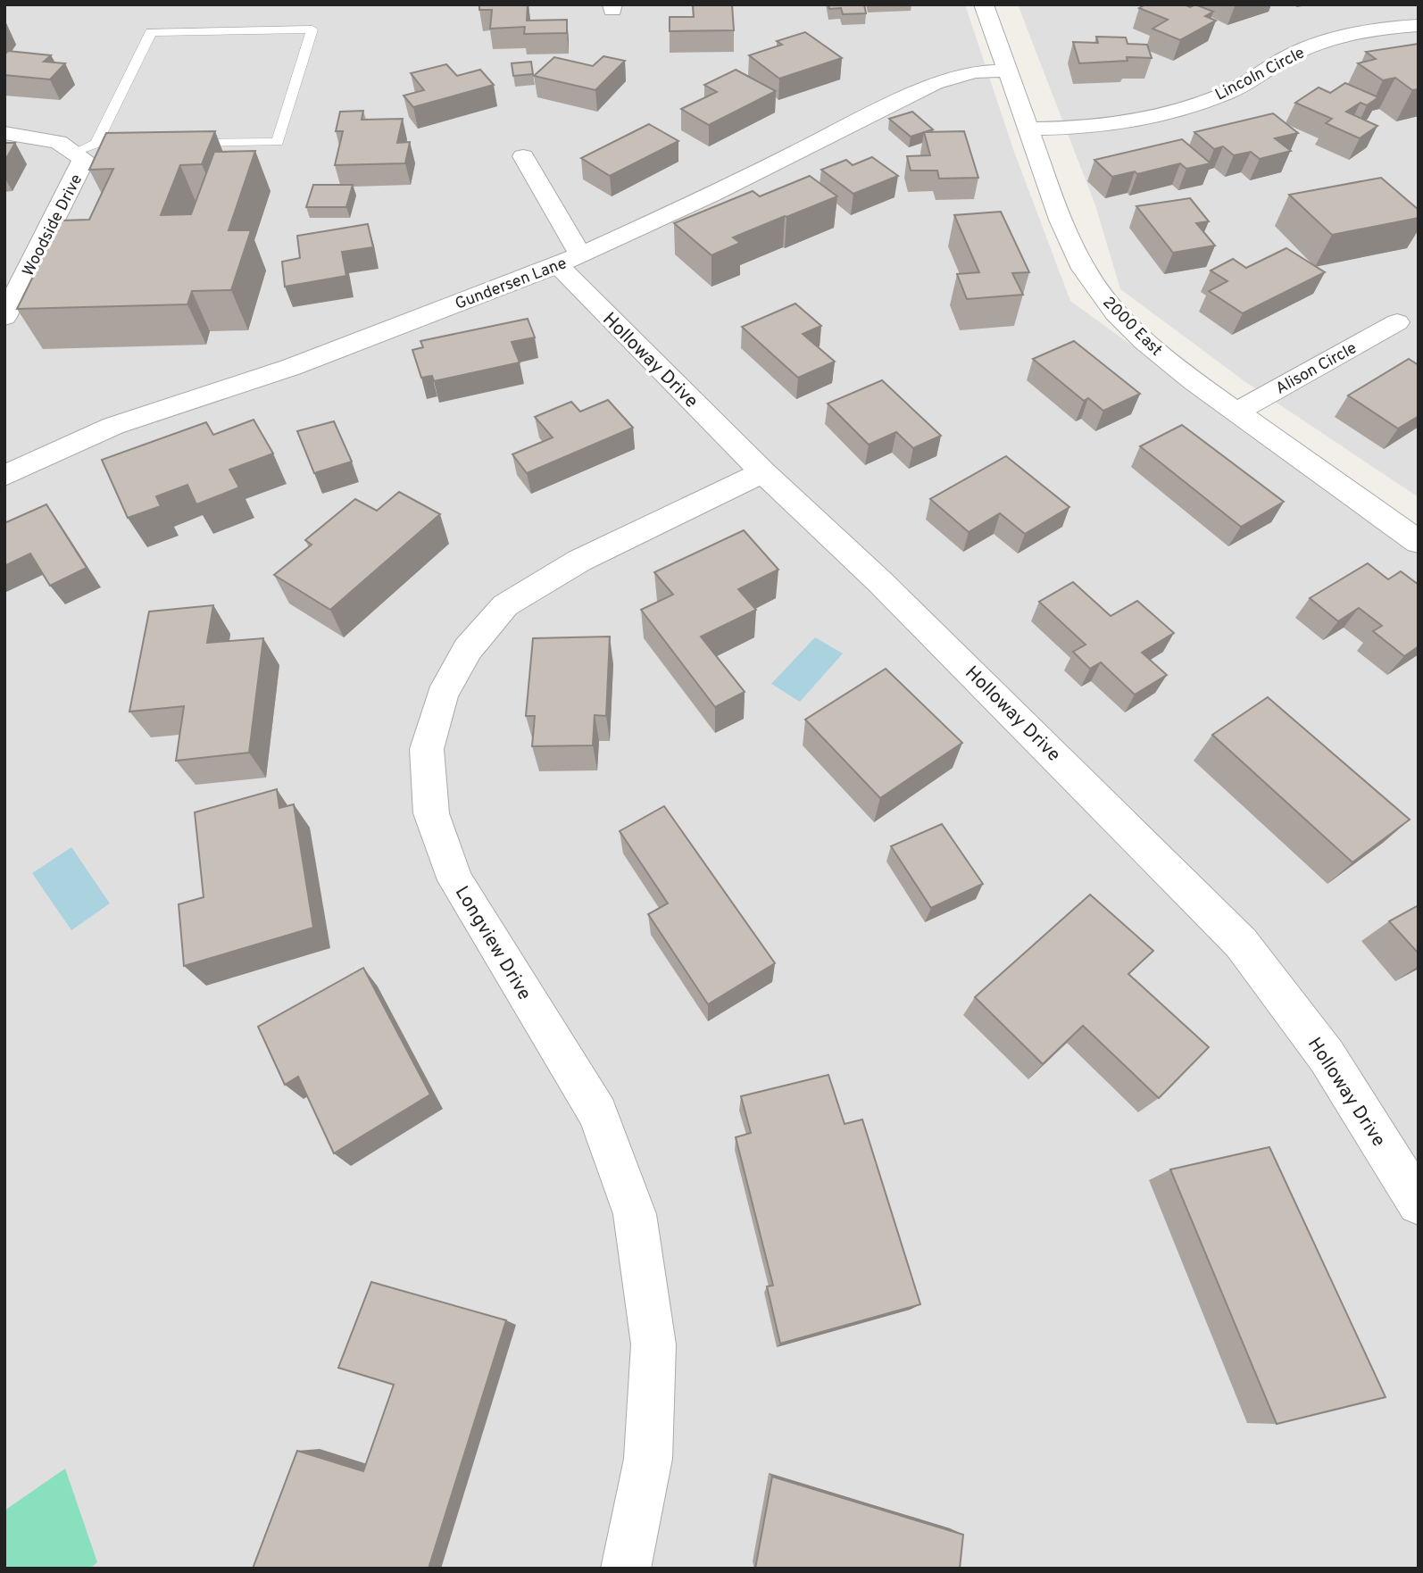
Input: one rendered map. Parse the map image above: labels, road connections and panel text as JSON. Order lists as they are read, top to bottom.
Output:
{
  "streets": {
    "street": [
      "Lincoln Circle",
      "Woodside Drive",
      "Gundersen Lane",
      "2000 East",
      "Holloway Drive",
      "Alison Circle",
      "Longview Drive"
    ]
  },
  "crossings": [
    ["Lincoln Circle", "2000 East"],
    ["Gundersen Lane", "2000 East"],
    ["Gundersen Lane", "Holloway Drive"],
    ["2000 East", "Alison Circle"],
    ["Holloway Drive", "Longview Drive"]
  ]
}
